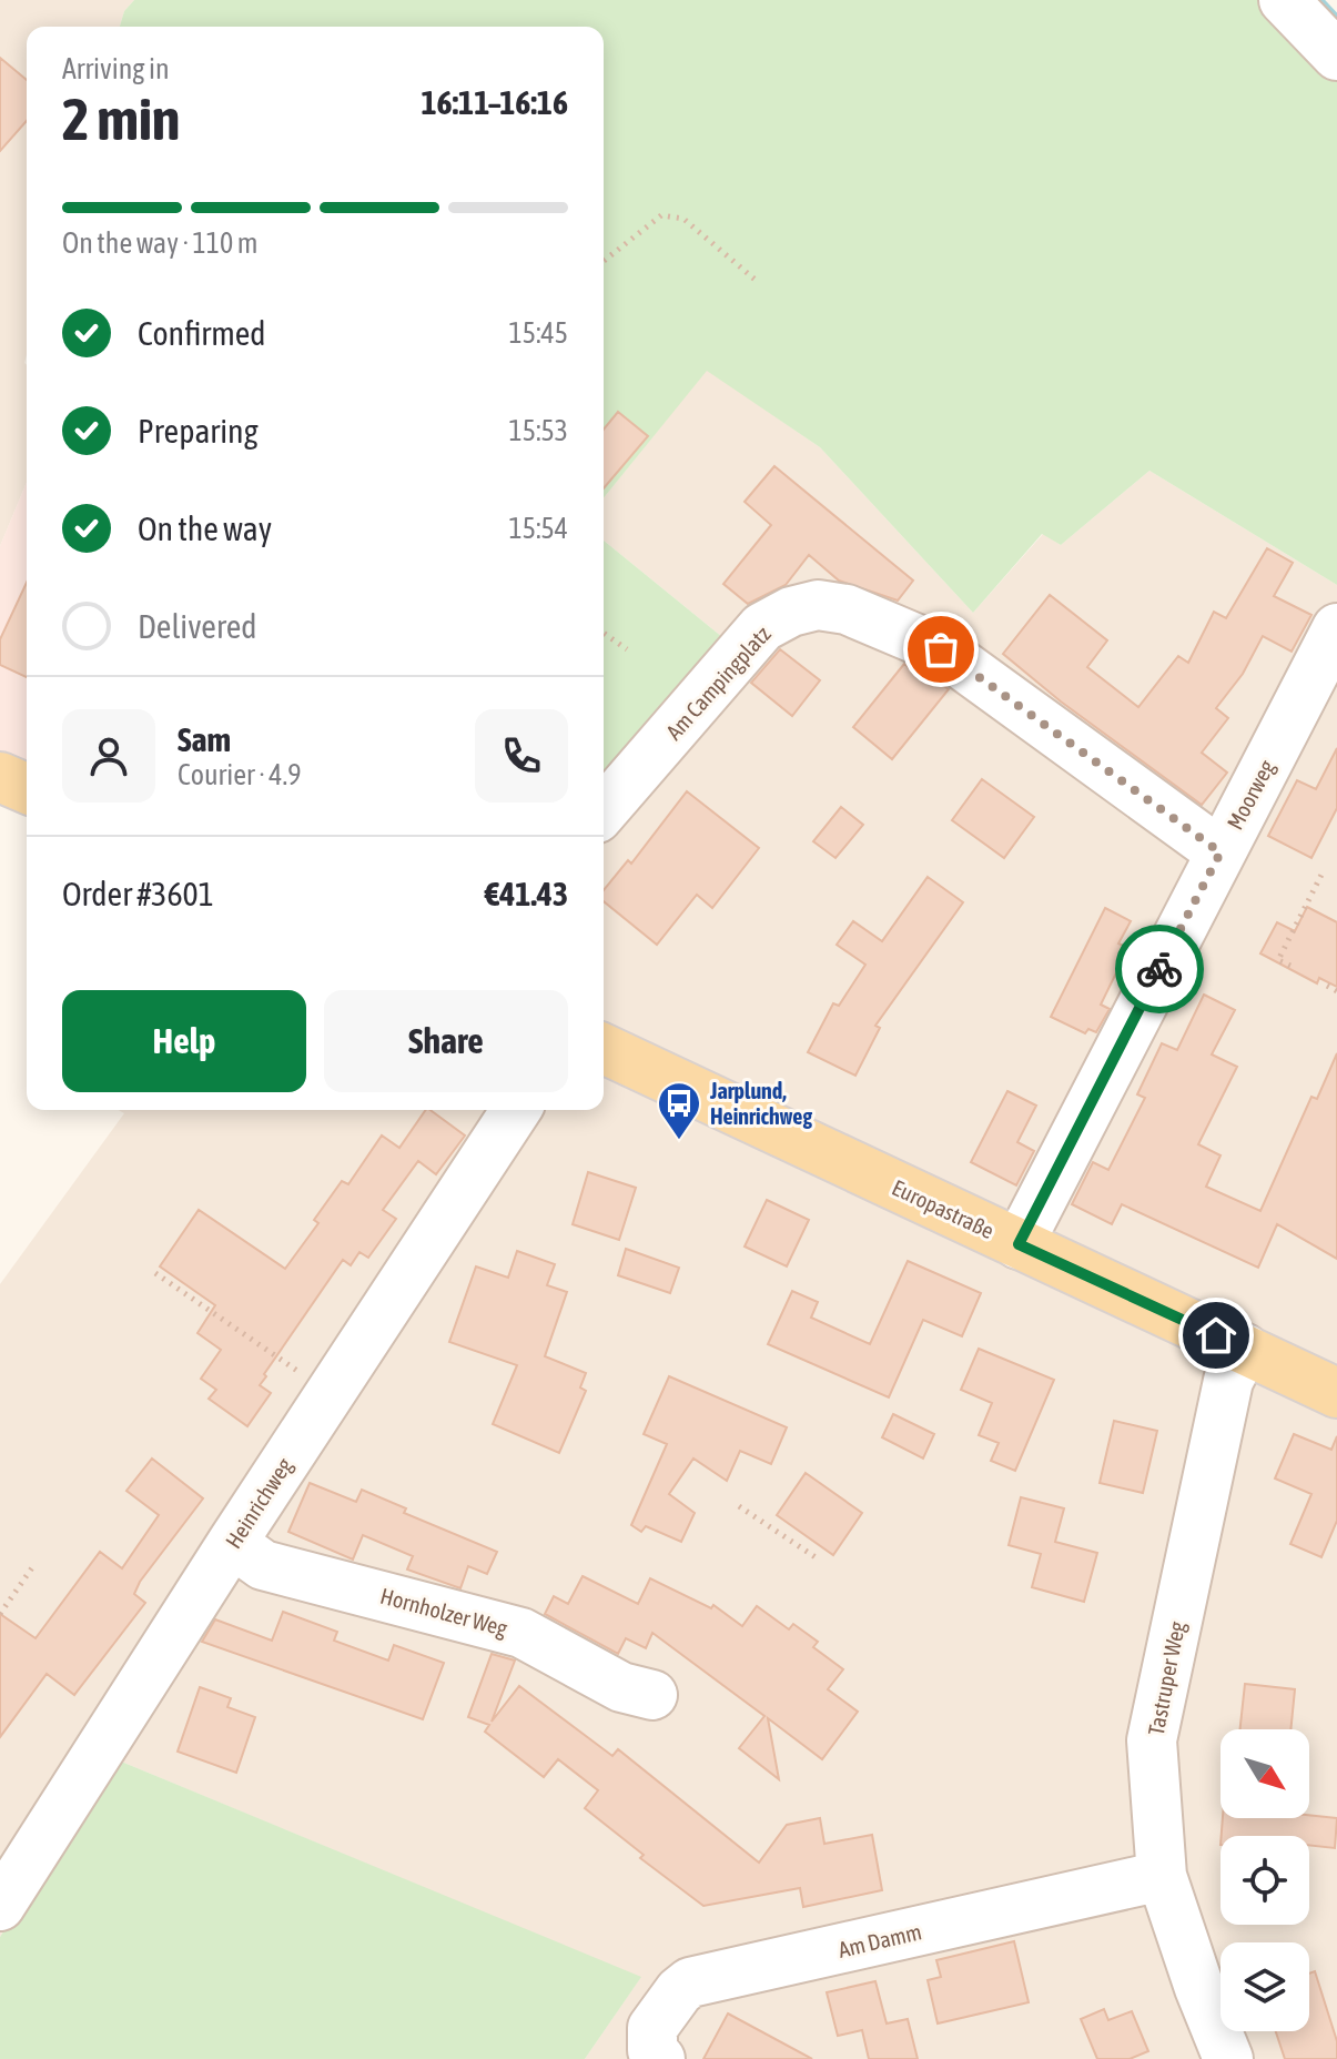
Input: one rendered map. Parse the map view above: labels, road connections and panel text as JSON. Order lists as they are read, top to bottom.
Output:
{
  "streets": {
    "main road": ["Europastraße"],
    "street": [
      "Am Campingplatz",
      "Moorweg",
      "Heinrichweg",
      "Hornholzer Weg",
      "Tastruper Weg",
      "Am Damm"
    ]
  },
  "crossings": [
    ["Am Campingplatz", "Moorweg"],
    ["Moorweg", "Europastraße"],
    ["Europastraße", "Tastruper Weg"],
    ["Heinrichweg", "Hornholzer Weg"],
    ["Tastruper Weg", "Am Damm"]
  ],
  "places": {
    "bus stop": ["Jarplund, Heinrichweg"]
  },
  "north": "bottom right",
  "page": {
    "heading": ["2 min", "Arriving in", "16:11–16:16"],
    "panel": [
      "Sam",
      "Courier · 4.9",
      "Order #3601",
      "€41.43"
    ],
    "bar": "On the way · 110 m",
    "list": [
      ["Confirmed", "15:45"],
      ["Preparing", "15:53"],
      ["On the way", "15:54"],
      "Delivered"
    ],
    "buttons": ["Help", "Share"]
  }
}
